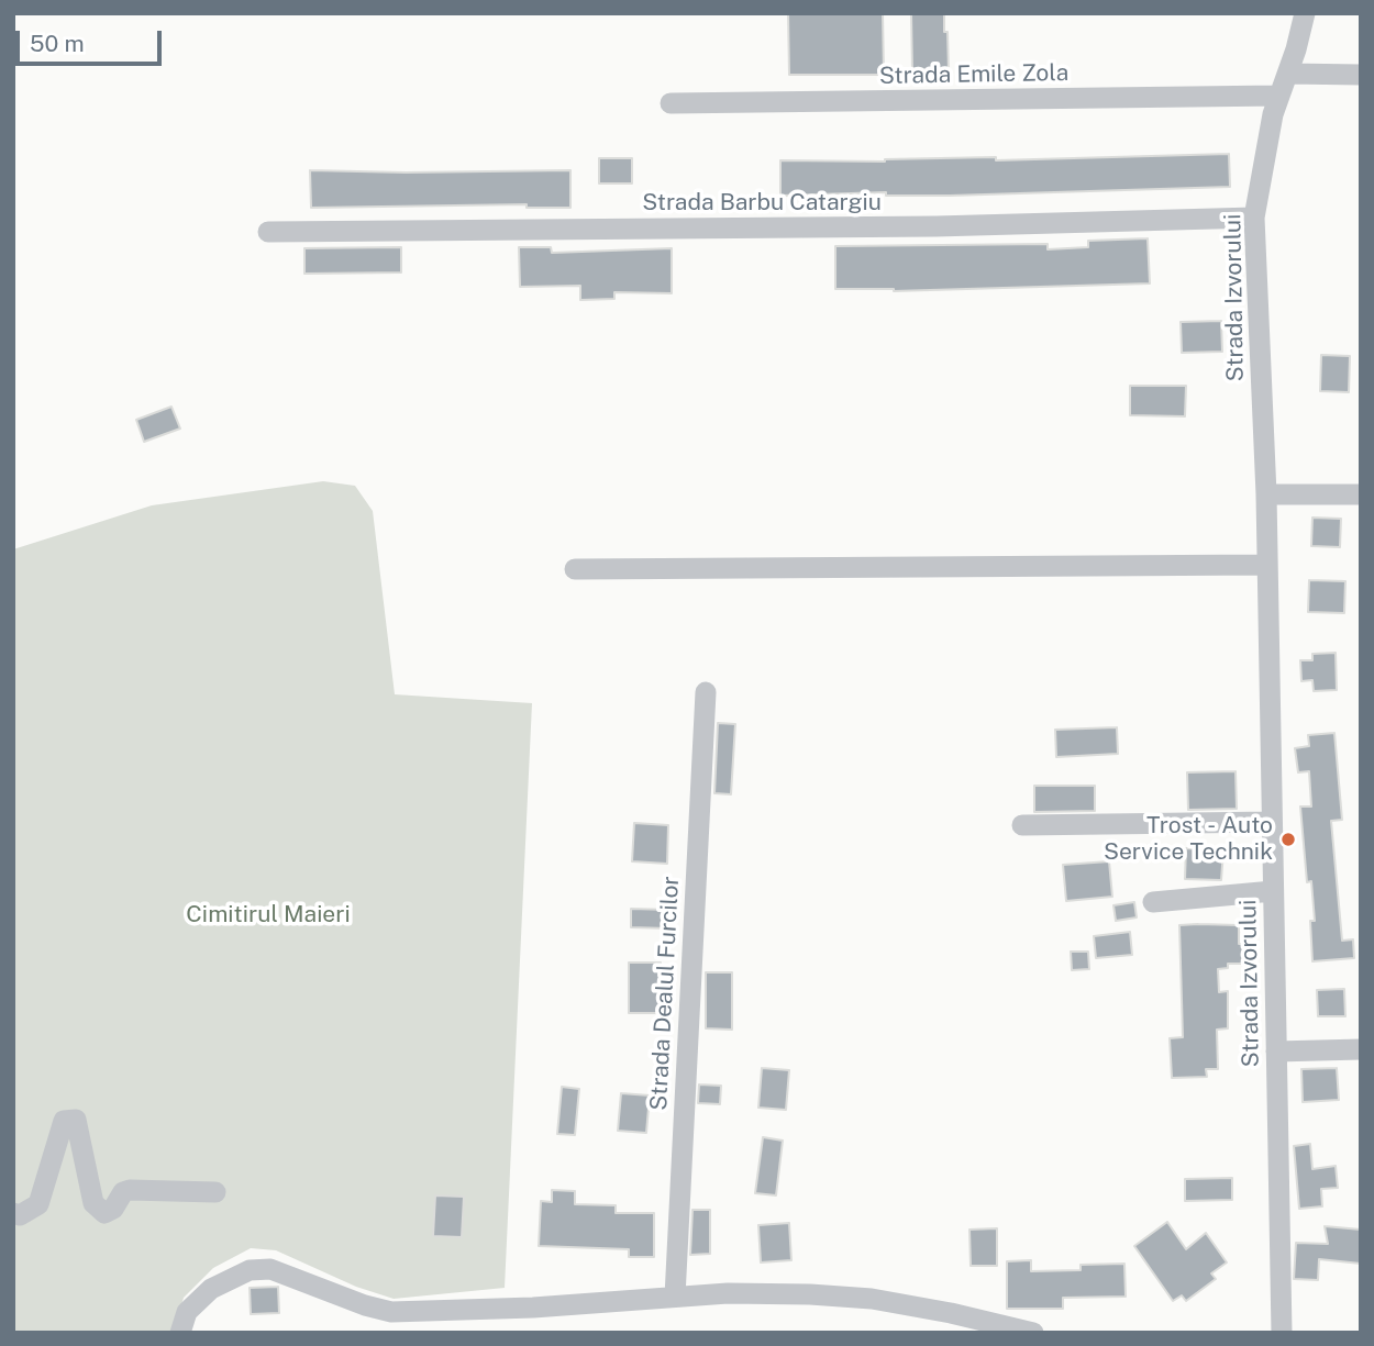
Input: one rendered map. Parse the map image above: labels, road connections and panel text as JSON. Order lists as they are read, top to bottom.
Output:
{
  "streets": {
    "street": [
      "Strada Emile Zola",
      "Strada Barbu Catargiu",
      "Strada Izvorului",
      "Strada Dealul Furcilor"
    ]
  },
  "crossings": [
    ["Strada Emile Zola", "Strada Izvorului"],
    ["Strada Barbu Catargiu", "Strada Izvorului"]
  ],
  "parks": ["Cimitirul Maieri"],
  "places": ["Trost - Auto Service Technik"],
  "scale_bar": "50 m"
}
